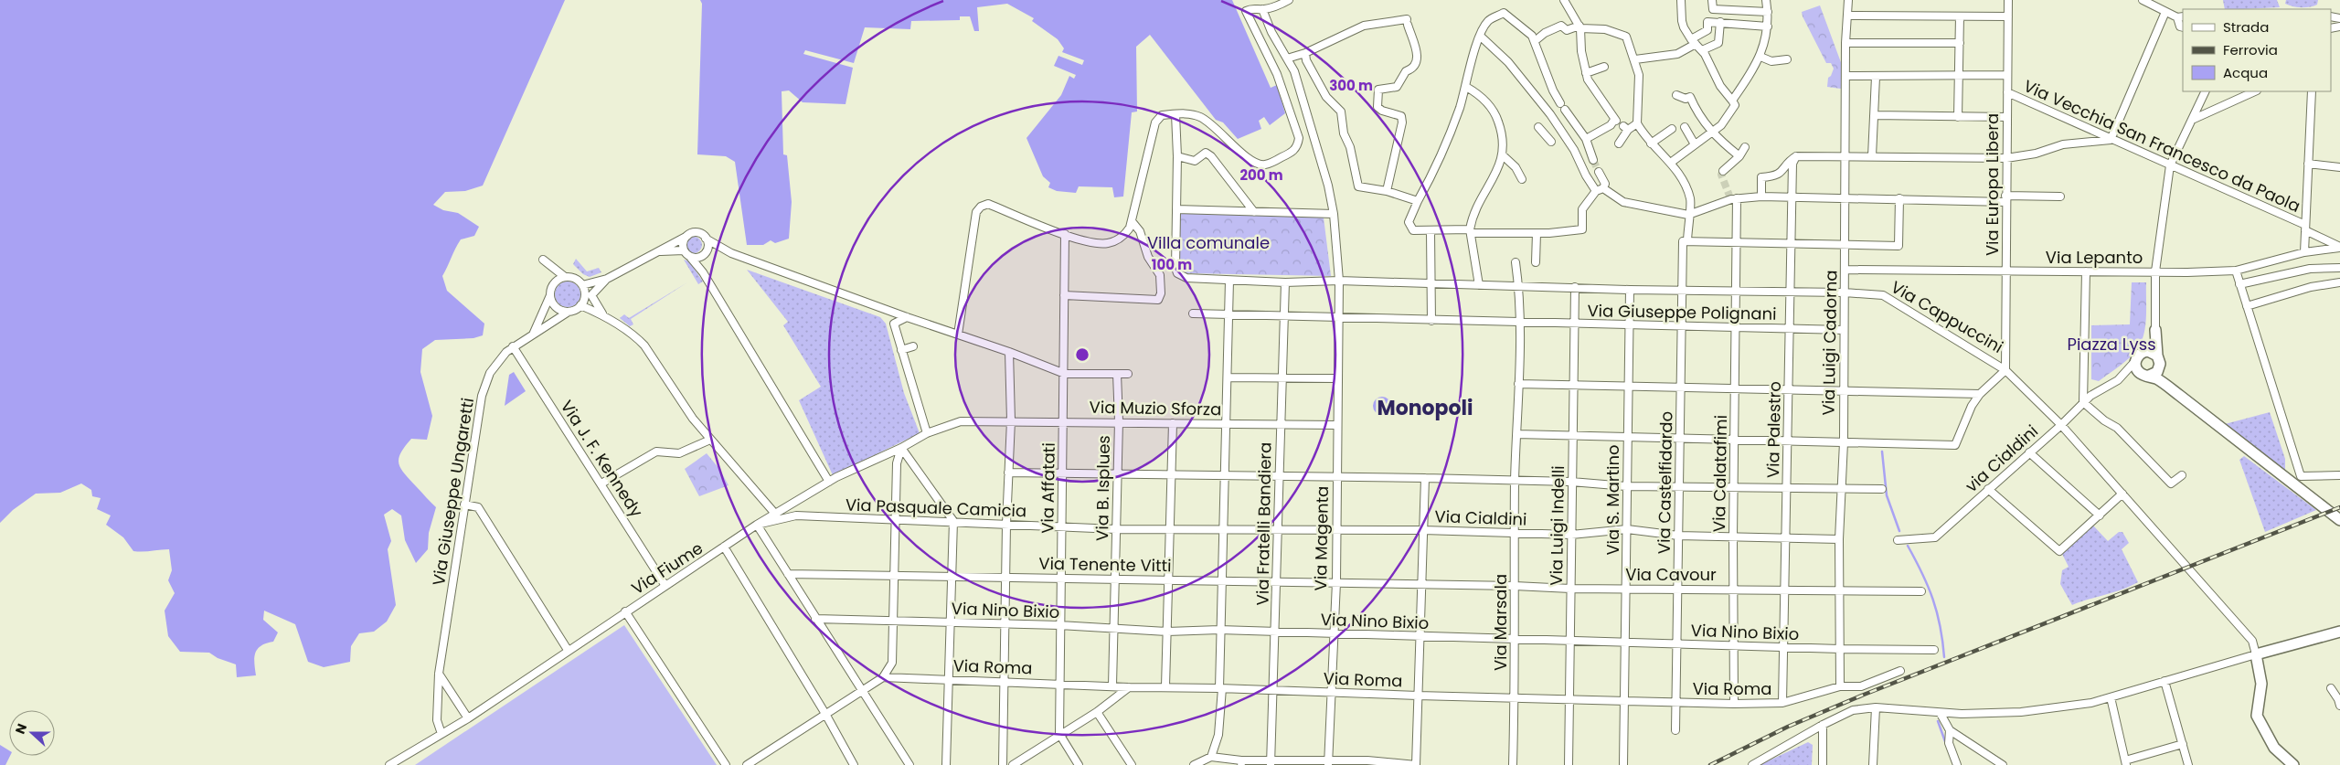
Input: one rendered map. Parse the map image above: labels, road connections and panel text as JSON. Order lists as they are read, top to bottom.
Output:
{
  "streets": {
    "street": [
      "Via Vecchia San Francesco da Paola",
      "Via Europa Libera",
      "Via Lepanto",
      "Via Giuseppe Polignani",
      "Via Cappuccini",
      "Via Luigi Cadorna",
      "Via Muzio Sforza",
      "Via Palestro",
      "Via J. F. Kennedy",
      "via Cialdini",
      "Via Calatafimi",
      "Via Castelfidardo",
      "Via Affatati",
      "Via B. Isplues",
      "Via Giuseppe Ungaretti",
      "Via S. Martino",
      "Via Pasquale Camicia",
      "Via Cialdini",
      "Via Fratelli Bandiera",
      "Via Luigi Indelli",
      "Via Magenta",
      "Via Tenente Vitti",
      "Via Fiume",
      "Via Cavour",
      "Via Nino Bixio",
      "Via Marsala",
      "Via Roma"
    ]
  },
  "crossings": [
    ["Via Vecchia San Francesco da Paola", "Via Europa Libera"],
    ["Via Vecchia San Francesco da Paola", "Via Lepanto"],
    ["Via Europa Libera", "Via Lepanto"],
    ["Via Europa Libera", "Via Cappuccini"],
    ["Via Lepanto", "Via Luigi Cadorna"],
    ["Via Giuseppe Polignani", "Via Luigi Cadorna"],
    ["Via Giuseppe Polignani", "Via Palestro"],
    ["Via Giuseppe Polignani", "Via Calatafimi"],
    ["Via Giuseppe Polignani", "Via Castelfidardo"],
    ["Via Giuseppe Polignani", "Via S. Martino"],
    ["Via Giuseppe Polignani", "Via Fratelli Bandiera"],
    ["Via Giuseppe Polignani", "Via Luigi Indelli"],
    ["Via Giuseppe Polignani", "Via Magenta"],
    ["Via Giuseppe Polignani", "Via Marsala"],
    ["Via Cappuccini", "Via Luigi Cadorna"],
    ["Via Cappuccini", "Via Palestro"],
    ["Via Cappuccini", "via Cialdini"],
    ["Via Cappuccini", "Via Calatafimi"],
    ["Via Cappuccini", "Via Castelfidardo"],
    ["Via Cappuccini", "Via S. Martino"],
    ["Via Cappuccini", "Via Fratelli Bandiera"],
    ["Via Cappuccini", "Via Luigi Indelli"],
    ["Via Cappuccini", "Via Magenta"],
    ["Via Cappuccini", "Via Marsala"],
    ["Via Luigi Cadorna", "Via Cialdini"],
    ["Via Luigi Cadorna", "Via Cavour"],
    ["Via Luigi Cadorna", "Via Nino Bixio"],
    ["Via Luigi Cadorna", "Via Roma"],
    ["Via Muzio Sforza", "Via Affatati"],
    ["Via Muzio Sforza", "Via B. Isplues"],
    ["Via Muzio Sforza", "Via Fratelli Bandiera"],
    ["Via Muzio Sforza", "Via Magenta"],
    ["Via Muzio Sforza", "Via Fiume"],
    ["Via Palestro", "Via Cialdini"],
    ["Via Palestro", "Via Cavour"],
    ["Via Palestro", "Via Nino Bixio"],
    ["Via Palestro", "Via Roma"],
    ["Via J. F. Kennedy", "Via Giuseppe Ungaretti"],
    ["Via J. F. Kennedy", "Via Fiume"],
    ["Via Calatafimi", "Via Cialdini"],
    ["Via Calatafimi", "Via Cavour"],
    ["Via Calatafimi", "Via Nino Bixio"],
    ["Via Calatafimi", "Via Roma"],
    ["Via Castelfidardo", "Via Cialdini"],
    ["Via Castelfidardo", "Via Cavour"],
    ["Via Castelfidardo", "Via Nino Bixio"],
    ["Via Castelfidardo", "Via Roma"],
    ["Via Affatati", "Via Pasquale Camicia"],
    ["Via Affatati", "Via Tenente Vitti"],
    ["Via Affatati", "Via Nino Bixio"],
    ["Via Affatati", "Via Roma"],
    ["Via B. Isplues", "Via Pasquale Camicia"],
    ["Via B. Isplues", "Via Tenente Vitti"],
    ["Via B. Isplues", "Via Nino Bixio"],
    ["Via B. Isplues", "Via Roma"],
    ["Via Giuseppe Ungaretti", "Via Fiume"],
    ["Via S. Martino", "Via Cialdini"],
    ["Via S. Martino", "Via Cavour"],
    ["Via S. Martino", "Via Nino Bixio"],
    ["Via S. Martino", "Via Roma"],
    ["Via Pasquale Camicia", "Via Cialdini"],
    ["Via Pasquale Camicia", "Via Fratelli Bandiera"],
    ["Via Pasquale Camicia", "Via Fiume"],
    ["Via Cialdini", "Via Fratelli Bandiera"],
    ["Via Cialdini", "Via Luigi Indelli"],
    ["Via Cialdini", "Via Magenta"],
    ["Via Cialdini", "Via Marsala"],
    ["Via Fratelli Bandiera", "Via Tenente Vitti"],
    ["Via Fratelli Bandiera", "Via Nino Bixio"],
    ["Via Fratelli Bandiera", "Via Roma"],
    ["Via Luigi Indelli", "Via Cavour"],
    ["Via Luigi Indelli", "Via Nino Bixio"],
    ["Via Luigi Indelli", "Via Roma"],
    ["Via Magenta", "Via Tenente Vitti"],
    ["Via Magenta", "Via Nino Bixio"],
    ["Via Magenta", "Via Roma"],
    ["Via Tenente Vitti", "Via Cavour"],
    ["Via Cavour", "Via Marsala"],
    ["Via Nino Bixio", "Via Marsala"],
    ["Via Marsala", "Via Roma"]
  ],
  "districts": ["Monopoli"],
  "parks": ["Villa comunale", "Piazza Lyss"],
  "legend": ["Strada", "Ferrovia", "Acqua"],
  "north": "left",
  "rings": ["300 m", "200 m", "100 m"]
}
